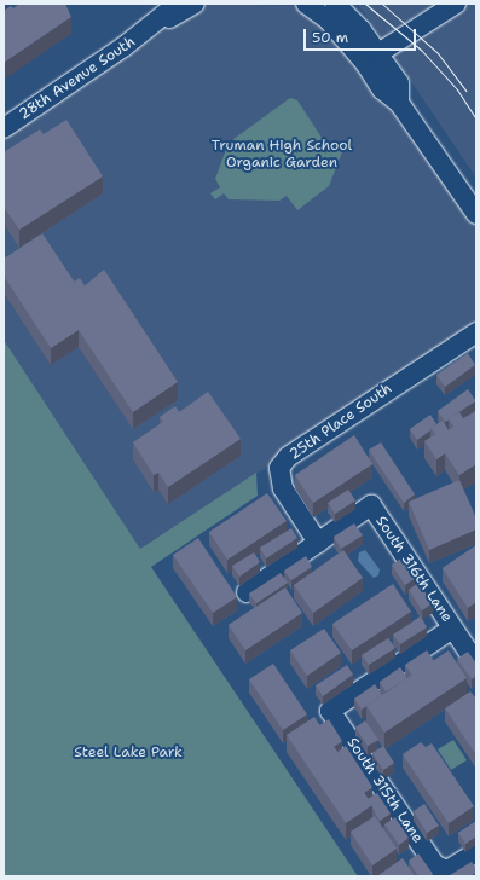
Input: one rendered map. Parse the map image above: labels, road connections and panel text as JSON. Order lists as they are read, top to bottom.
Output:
{
  "streets": {
    "street": [
      "28th Avenue South",
      "25th Place South",
      "South 316th Lane",
      "South 315th Lane"
    ]
  },
  "crossings": [
    ["25th Place South", "South 316th Lane"],
    ["South 316th Lane", "South 315th Lane"]
  ],
  "parks": ["Truman High School Organic Garden", "Steel Lake Park"],
  "scale_bar": "50 m"
}
